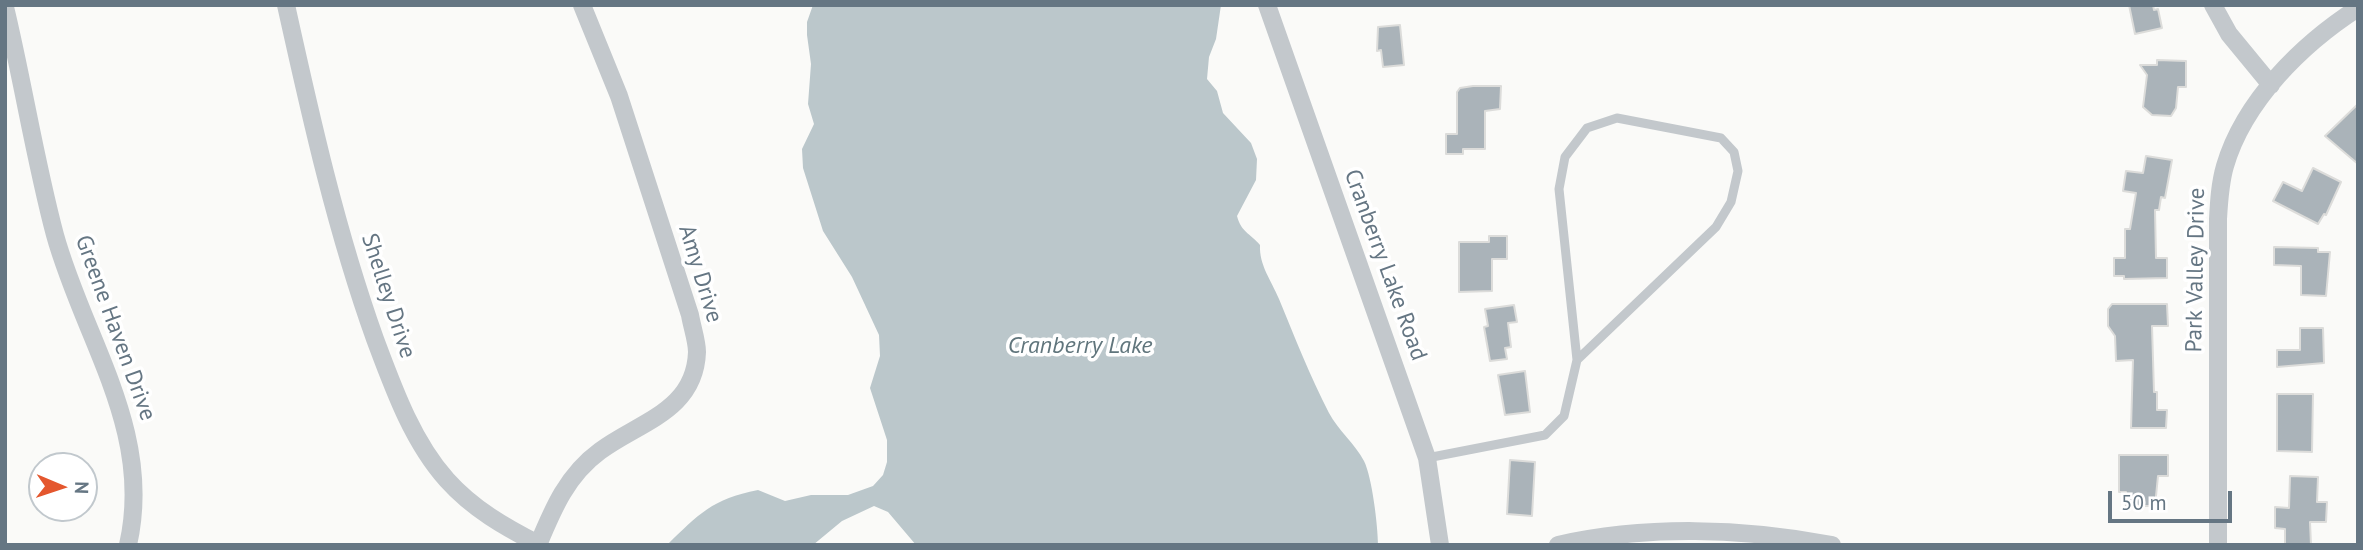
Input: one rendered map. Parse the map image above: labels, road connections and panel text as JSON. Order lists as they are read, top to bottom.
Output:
{
  "streets": {
    "street": [
      "Cranberry Lake Road",
      "Park Valley Drive",
      "Amy Drive",
      "Shelley Drive",
      "Greene Haven Drive"
    ]
  },
  "crossings": [
    ["Amy Drive", "Shelley Drive"]
  ],
  "water": ["Cranberry Lake"],
  "scale_bar": "50 m",
  "north": "right"
}
